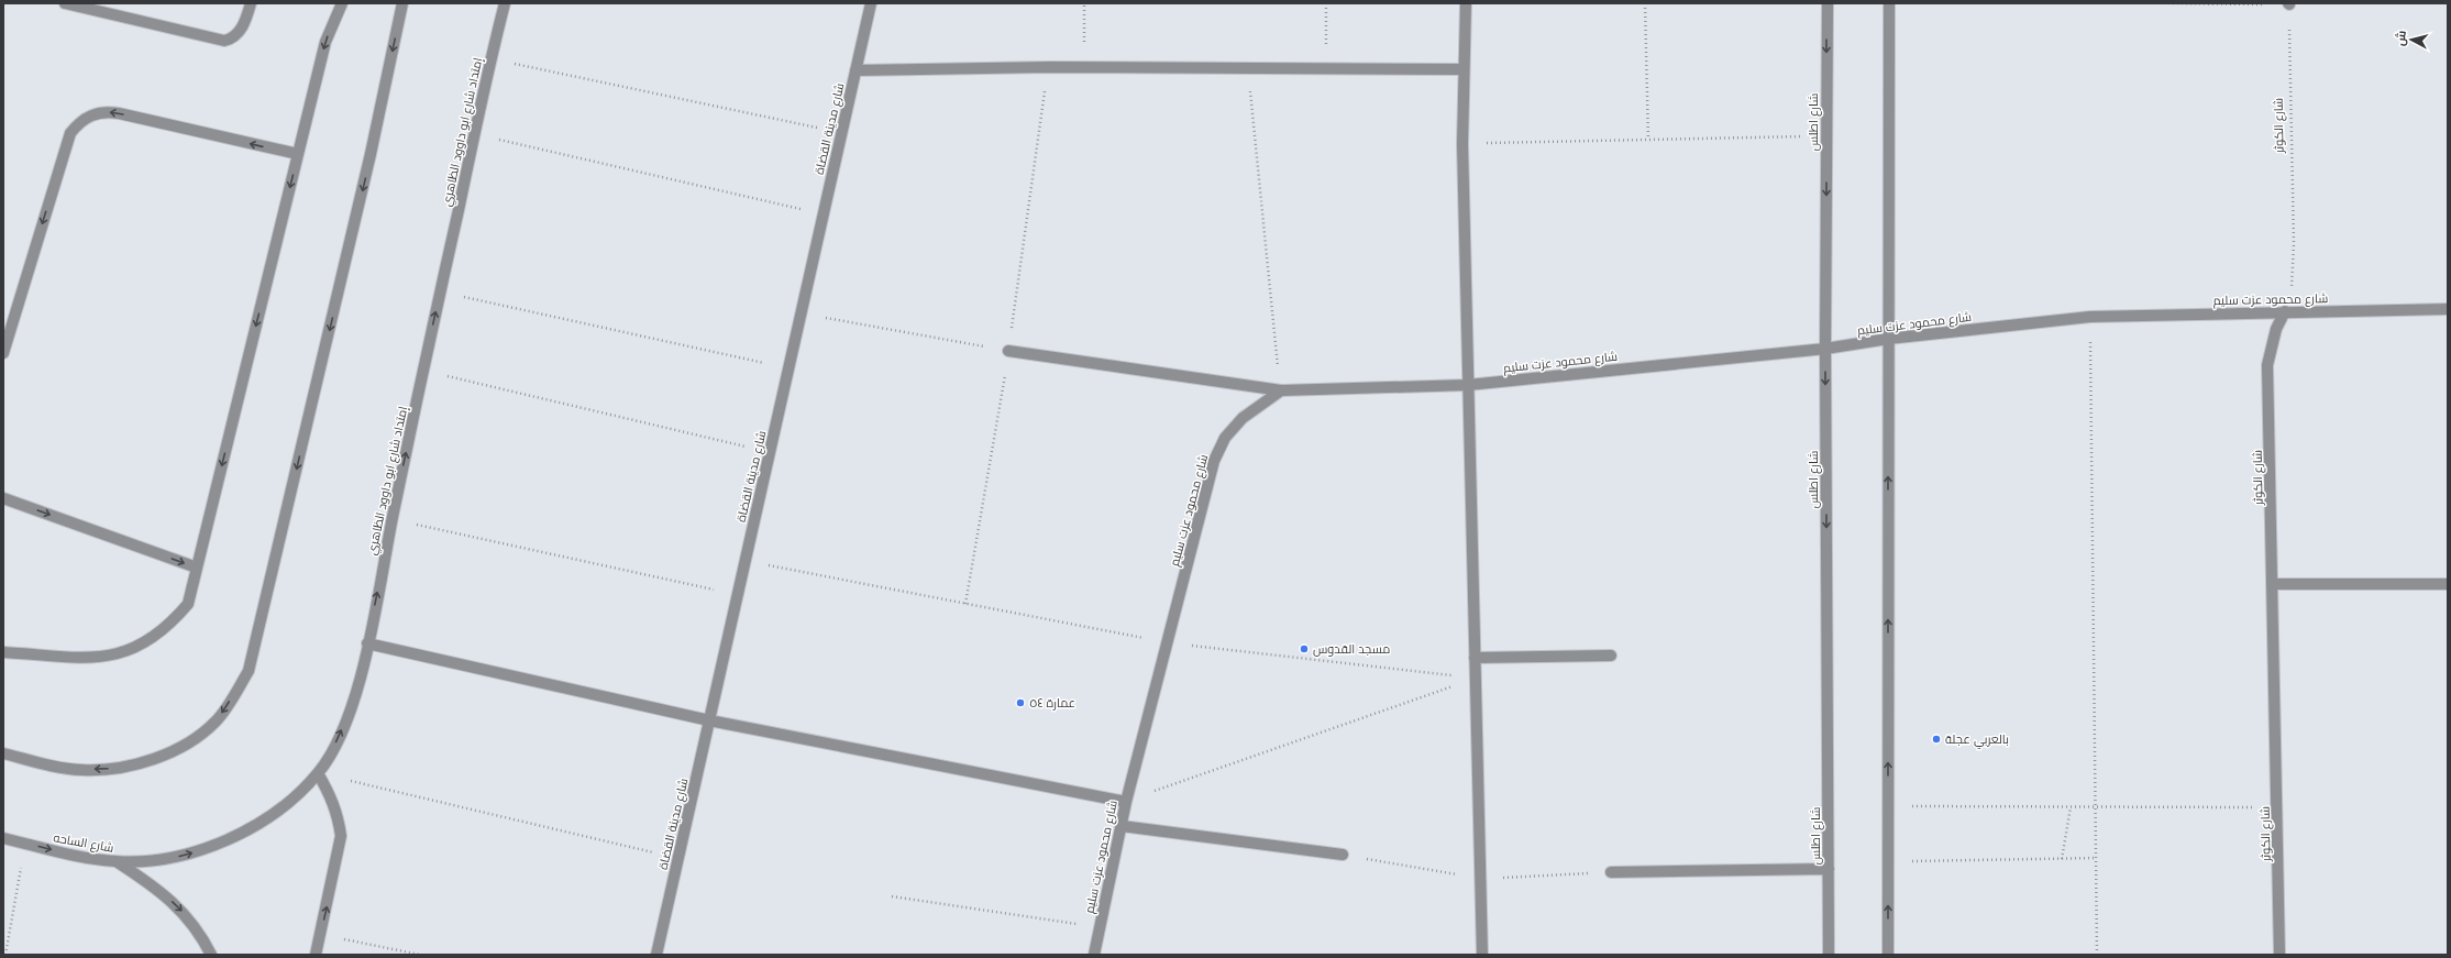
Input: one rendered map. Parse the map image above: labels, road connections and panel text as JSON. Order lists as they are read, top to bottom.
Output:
{
  "streets": {
    "street": [
      "شارع اطلس",
      "شارع الكوثر",
      "شارع مدينة القضاة",
      "إمتداد شارع ابو داوود الظاهري",
      "شارع محمود عزت سليم",
      "شارع الساحه"
    ]
  },
  "crossings": [
    ["شارع اطلس", "شارع محمود عزت سليم"],
    ["شارع الكوثر", "شارع محمود عزت سليم"],
    ["إمتداد شارع ابو داوود الظاهري", "شارع الساحه"]
  ],
  "one_way": ["إمتداد شارع ابو داوود الظاهري", "شارع الساحه"],
  "places": ["مسجد القدوس", "عمارة ٥٤", "بالعربي عجلة"],
  "north": "left"
}
